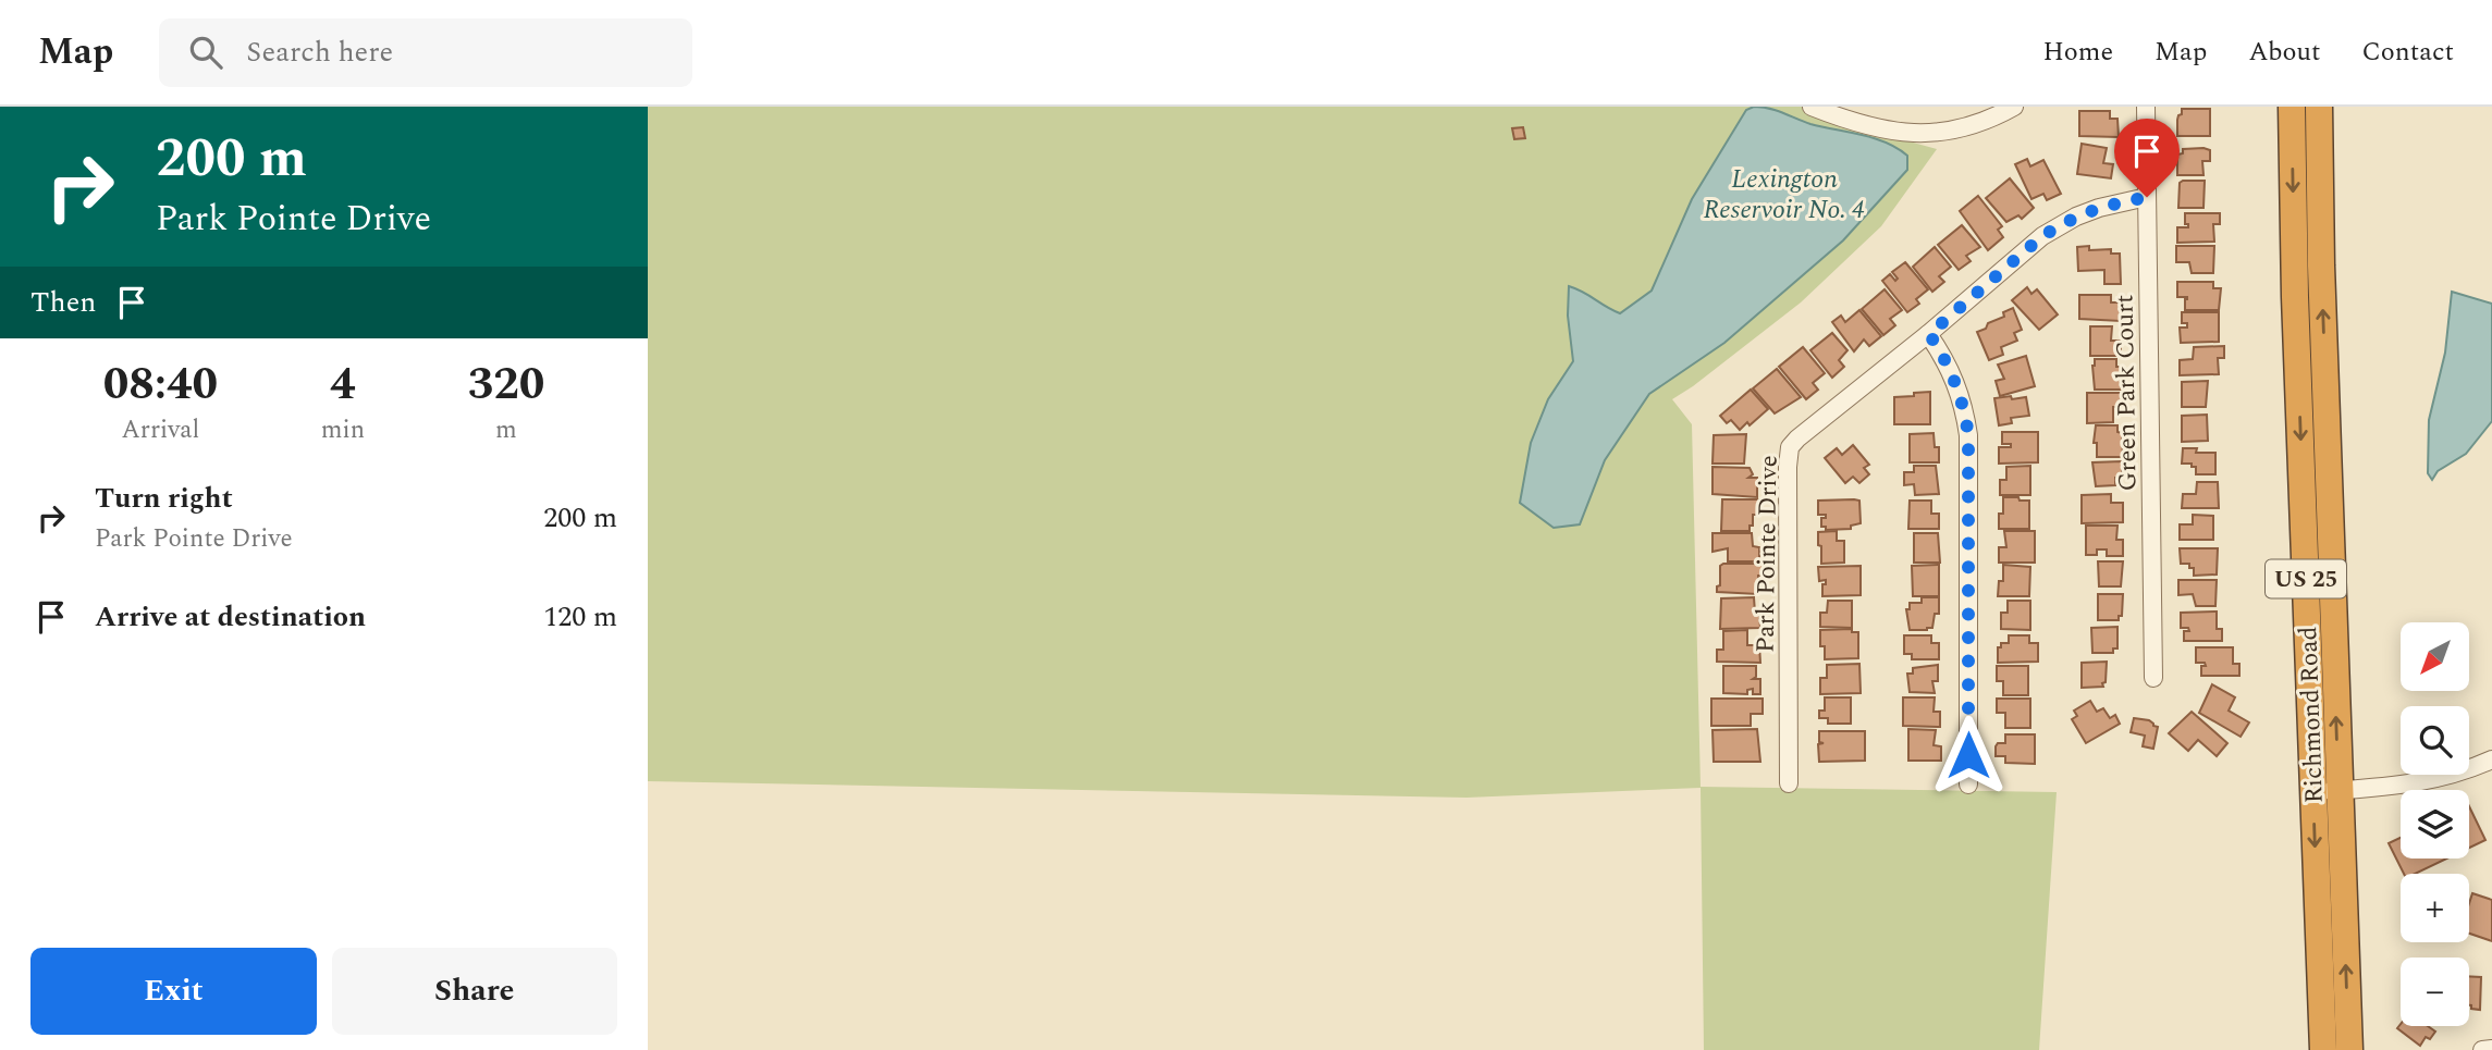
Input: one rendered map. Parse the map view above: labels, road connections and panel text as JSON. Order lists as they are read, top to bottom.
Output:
{
  "streets": {
    "highway": ["US 25", "Richmond Road"],
    "street": ["Green Park Court", "Park Pointe Drive"]
  },
  "crossings": [
    ["Green Park Court", "Park Pointe Drive"]
  ],
  "water": ["Lexington Reservoir No. 4"],
  "north": "bottom left",
  "page": {
    "header": "Map",
    "search": "Search here",
    "nav": [
      "Home",
      "Map",
      "About",
      "Contact"
    ],
    "turn": ["200 m", "Park Pointe Drive"],
    "then": "Then",
    "eta": [
      "08:40",
      "Arrival",
      "4",
      "min",
      "320",
      "m"
    ],
    "list": [
      {
        "name": "Turn right",
        "note": "Park Pointe Drive",
        "value": "200 m"
      },
      {
        "name": "Arrive at destination",
        "value": "120 m"
      }
    ],
    "map_buttons": ["+", "−"],
    "buttons": ["Exit", "Share"]
  }
}
